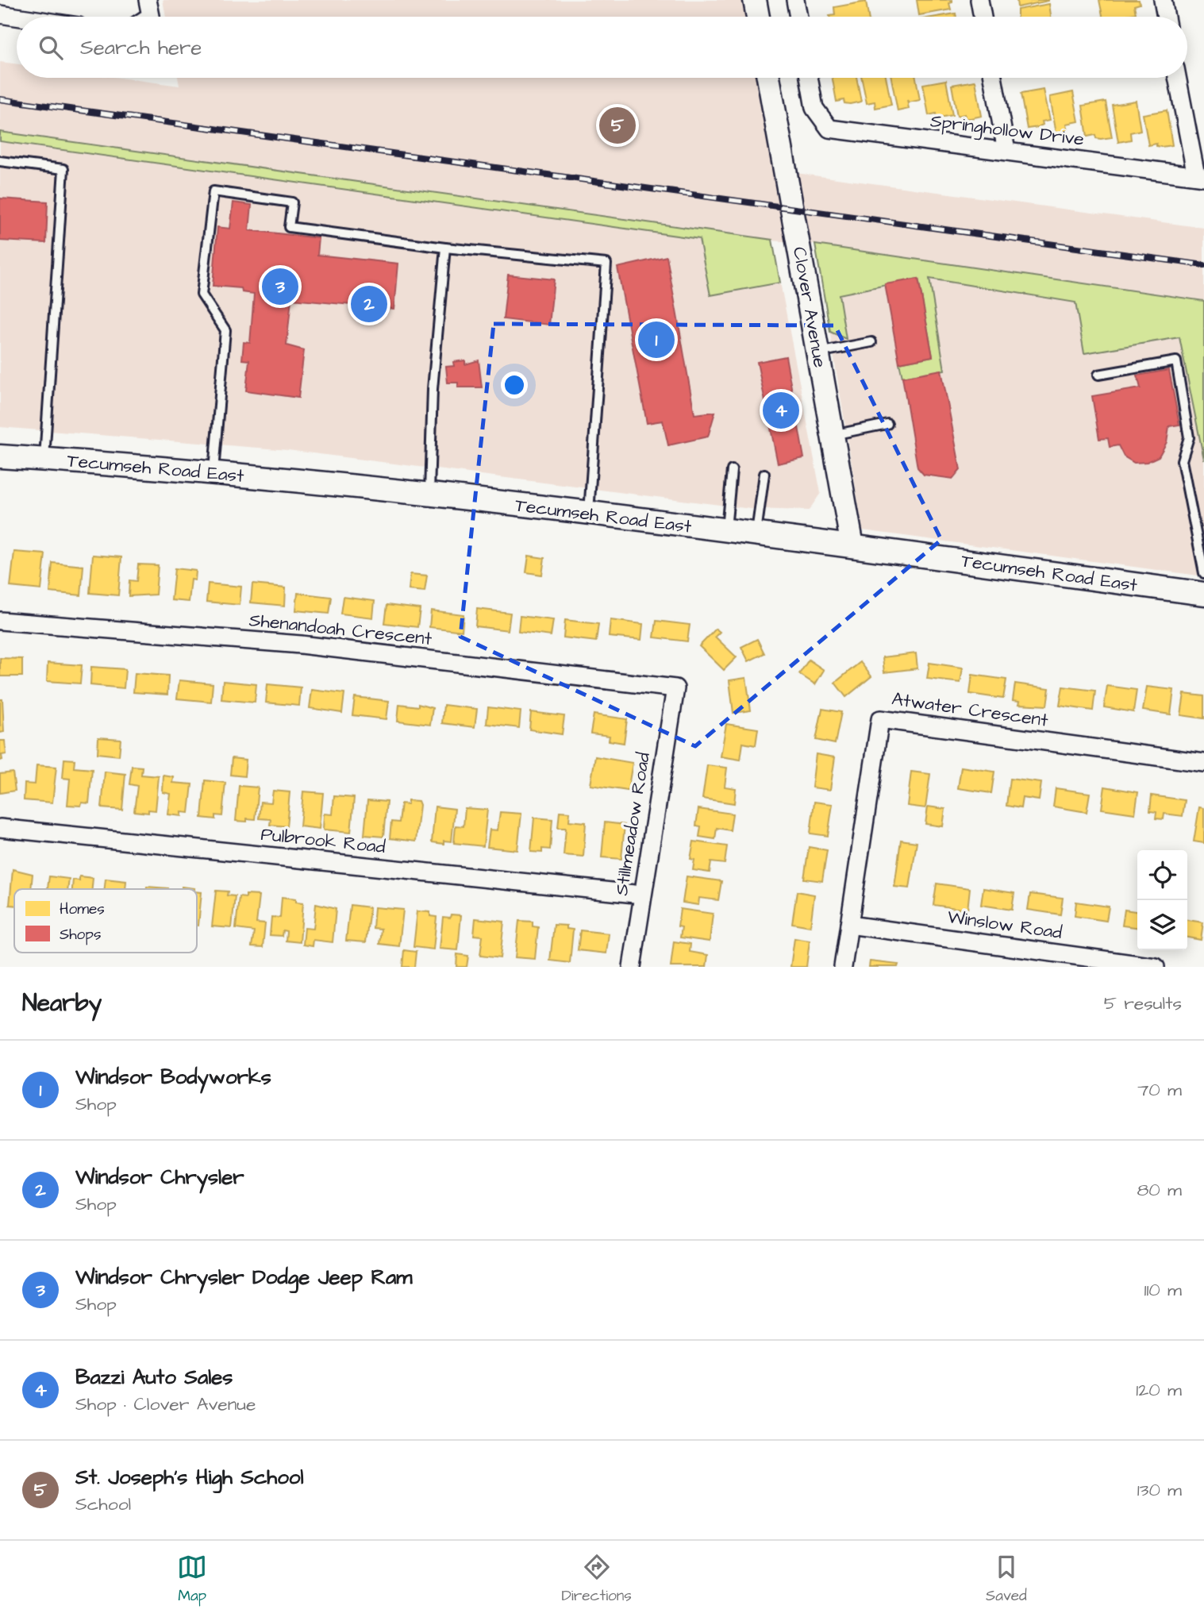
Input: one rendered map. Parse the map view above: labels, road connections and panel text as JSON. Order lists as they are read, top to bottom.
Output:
{
  "streets": {
    "main road": ["Clover Avenue", "Tecumseh Road East"],
    "street": [
      "Springhollow Drive",
      "Shenandoah Crescent",
      "Atwater Crescent",
      "Stillmeadow Road",
      "Pulbrook Road",
      "Winslow Road"
    ]
  },
  "crossings": [
    ["Clover Avenue", "Tecumseh Road East"],
    ["Shenandoah Crescent", "Stillmeadow Road"],
    ["Atwater Crescent", "Winslow Road"],
    ["Stillmeadow Road", "Pulbrook Road"]
  ],
  "legend": ["Homes", "Shops"],
  "page": {
    "search": "Search here",
    "pins": [
      "5",
      "3",
      "2",
      "1",
      "4"
    ],
    "heading": ["Nearby", "5 results"],
    "list": [
      {
        "mark": "1",
        "name": "Windsor Bodyworks",
        "note": "Shop",
        "value": "70 m"
      },
      {
        "mark": "2",
        "name": "Windsor Chrysler",
        "note": "Shop",
        "value": "80 m"
      },
      {
        "mark": "3",
        "name": "Windsor Chrysler Dodge Jeep Ram",
        "note": "Shop",
        "value": "110 m"
      },
      {
        "mark": "4",
        "name": "Bazzi Auto Sales",
        "note": "Shop · Clover Avenue",
        "value": "120 m"
      },
      {
        "mark": "5",
        "name": "St. Joseph's High School",
        "note": "School",
        "value": "130 m"
      }
    ],
    "nav": ["Map", "Directions", "Saved"]
  }
}
